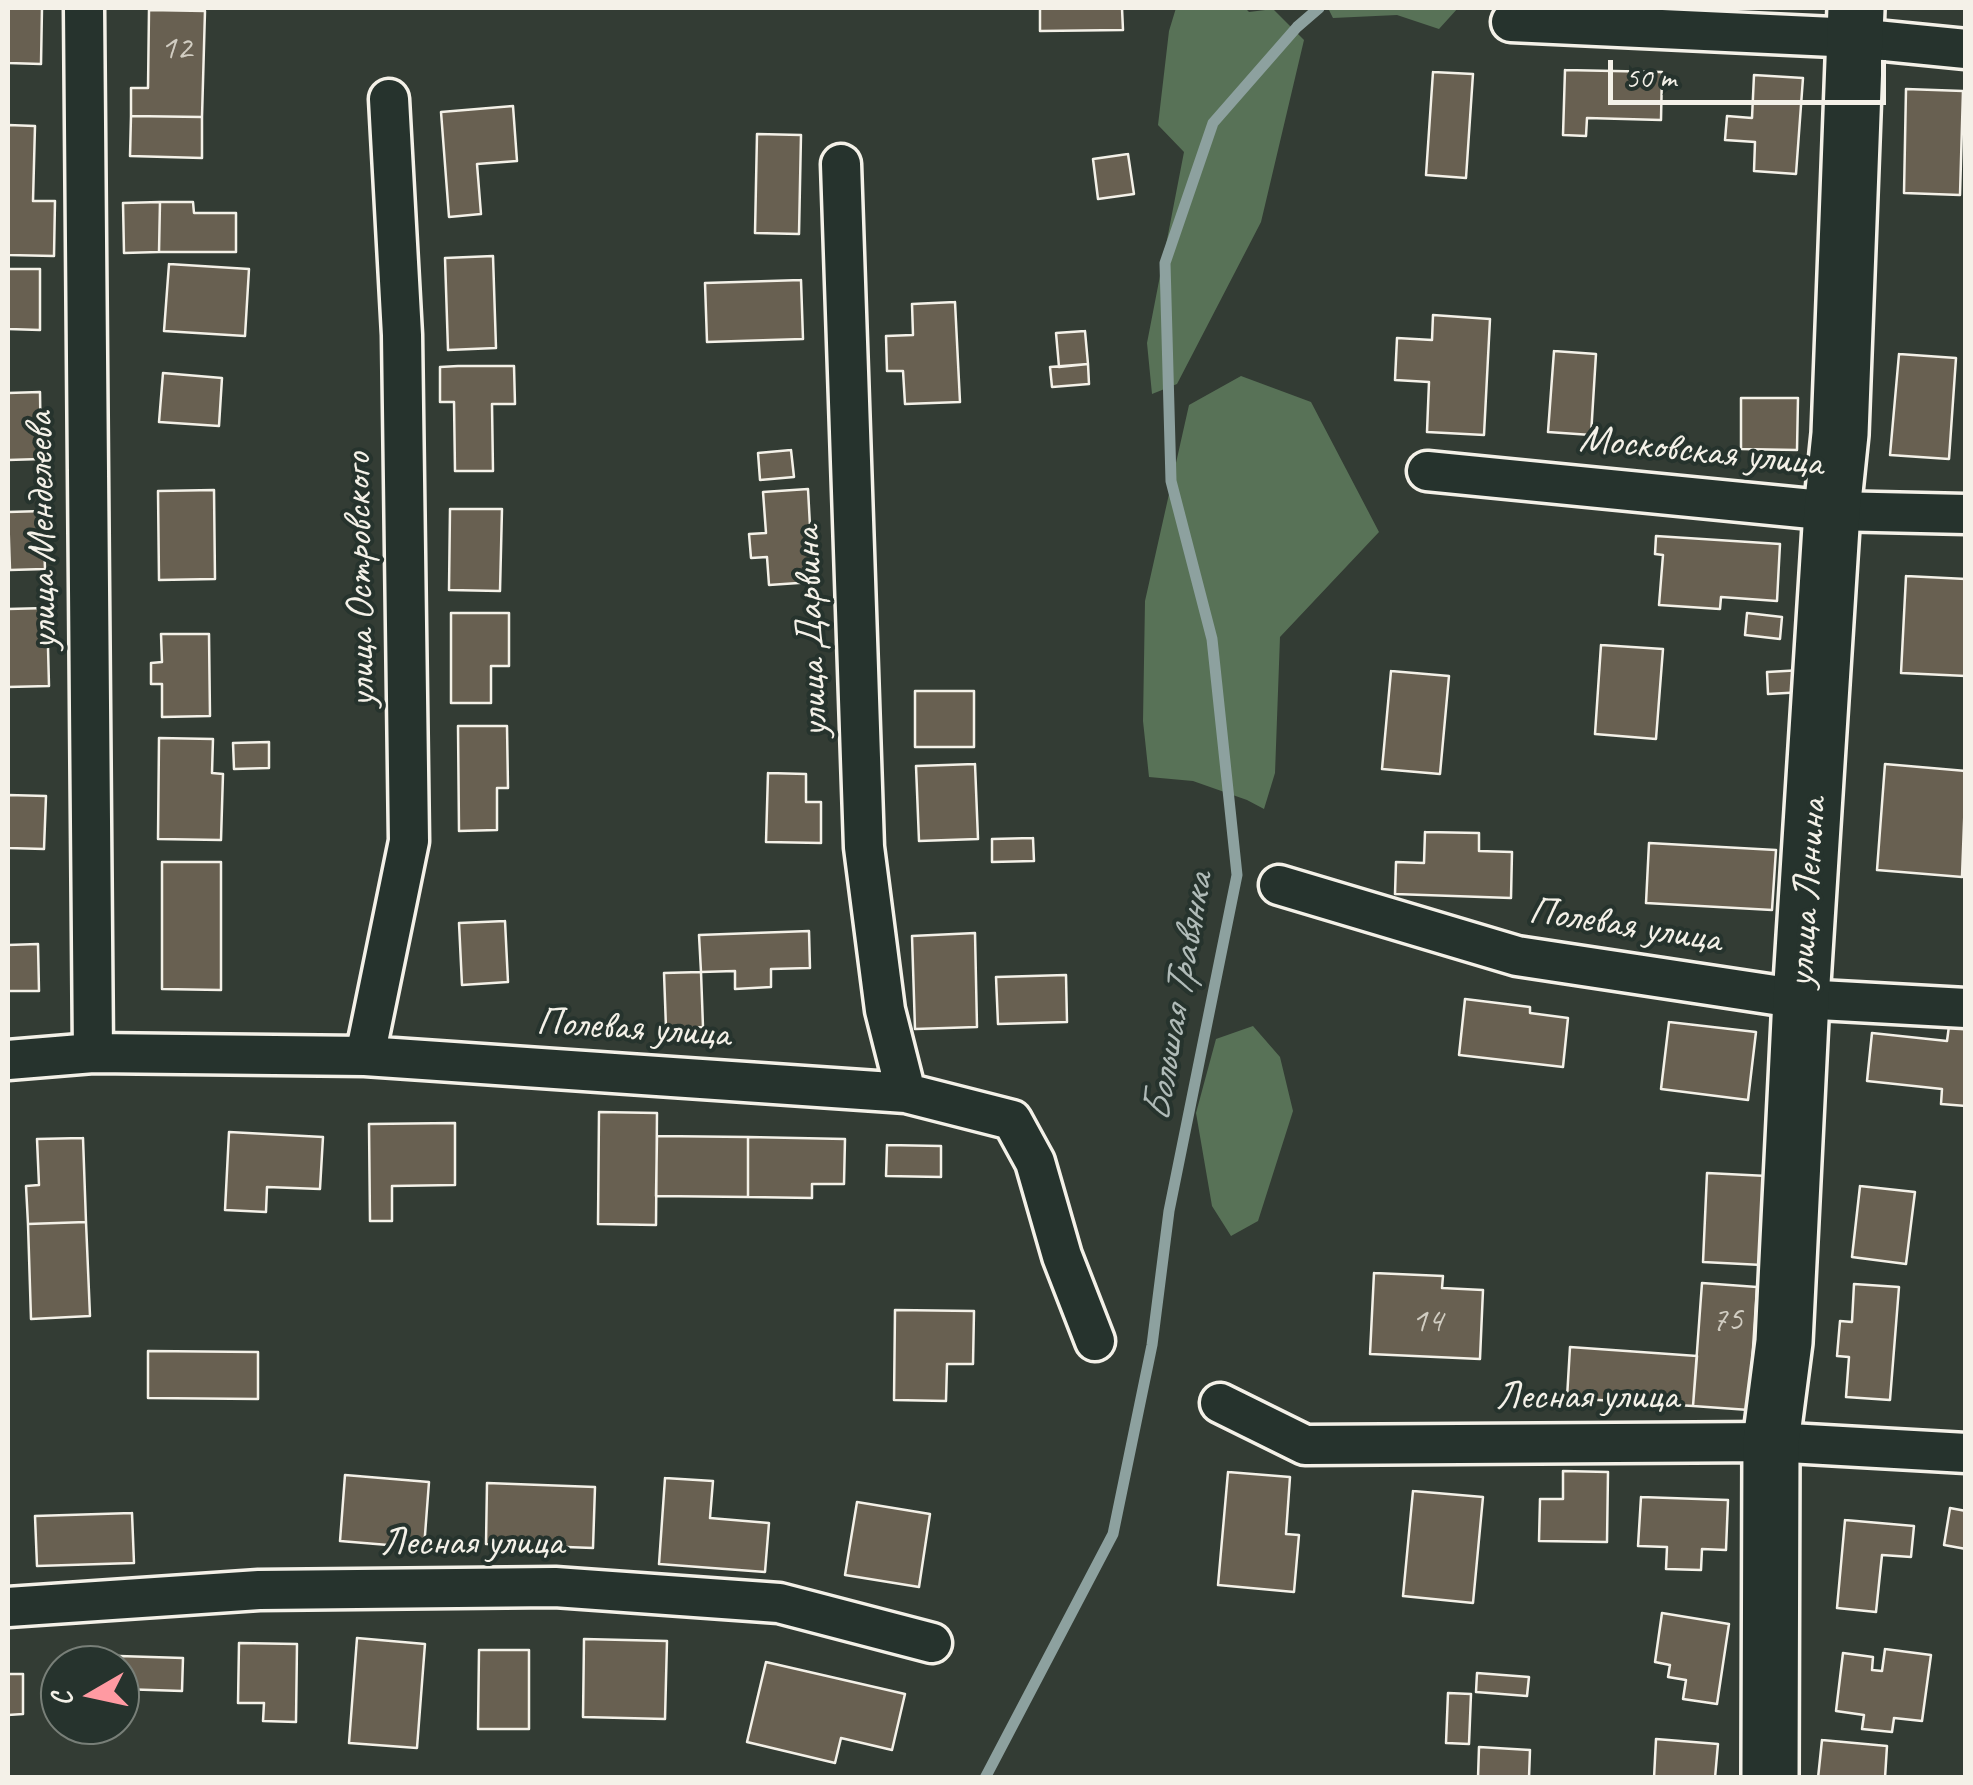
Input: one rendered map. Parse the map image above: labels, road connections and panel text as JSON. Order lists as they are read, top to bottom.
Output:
{
  "streets": {
    "street": [
      "Московская улица",
      "улица Менделеева",
      "улица Островского",
      "улица Дарвина",
      "улица Ленина",
      "Полевая улица",
      "Лесная улица"
    ]
  },
  "crossings": [
    ["Московская улица", "улица Ленина"],
    ["улица Менделеева", "Полевая улица"],
    ["улица Островского", "Полевая улица"],
    ["улица Дарвина", "Полевая улица"],
    ["улица Ленина", "Полевая улица"],
    ["улица Ленина", "Лесная улица"]
  ],
  "water": ["Большая Травянка"],
  "house_numbers": ["12", "75", "14"],
  "scale_bar": "50 m",
  "north": "left"
}
